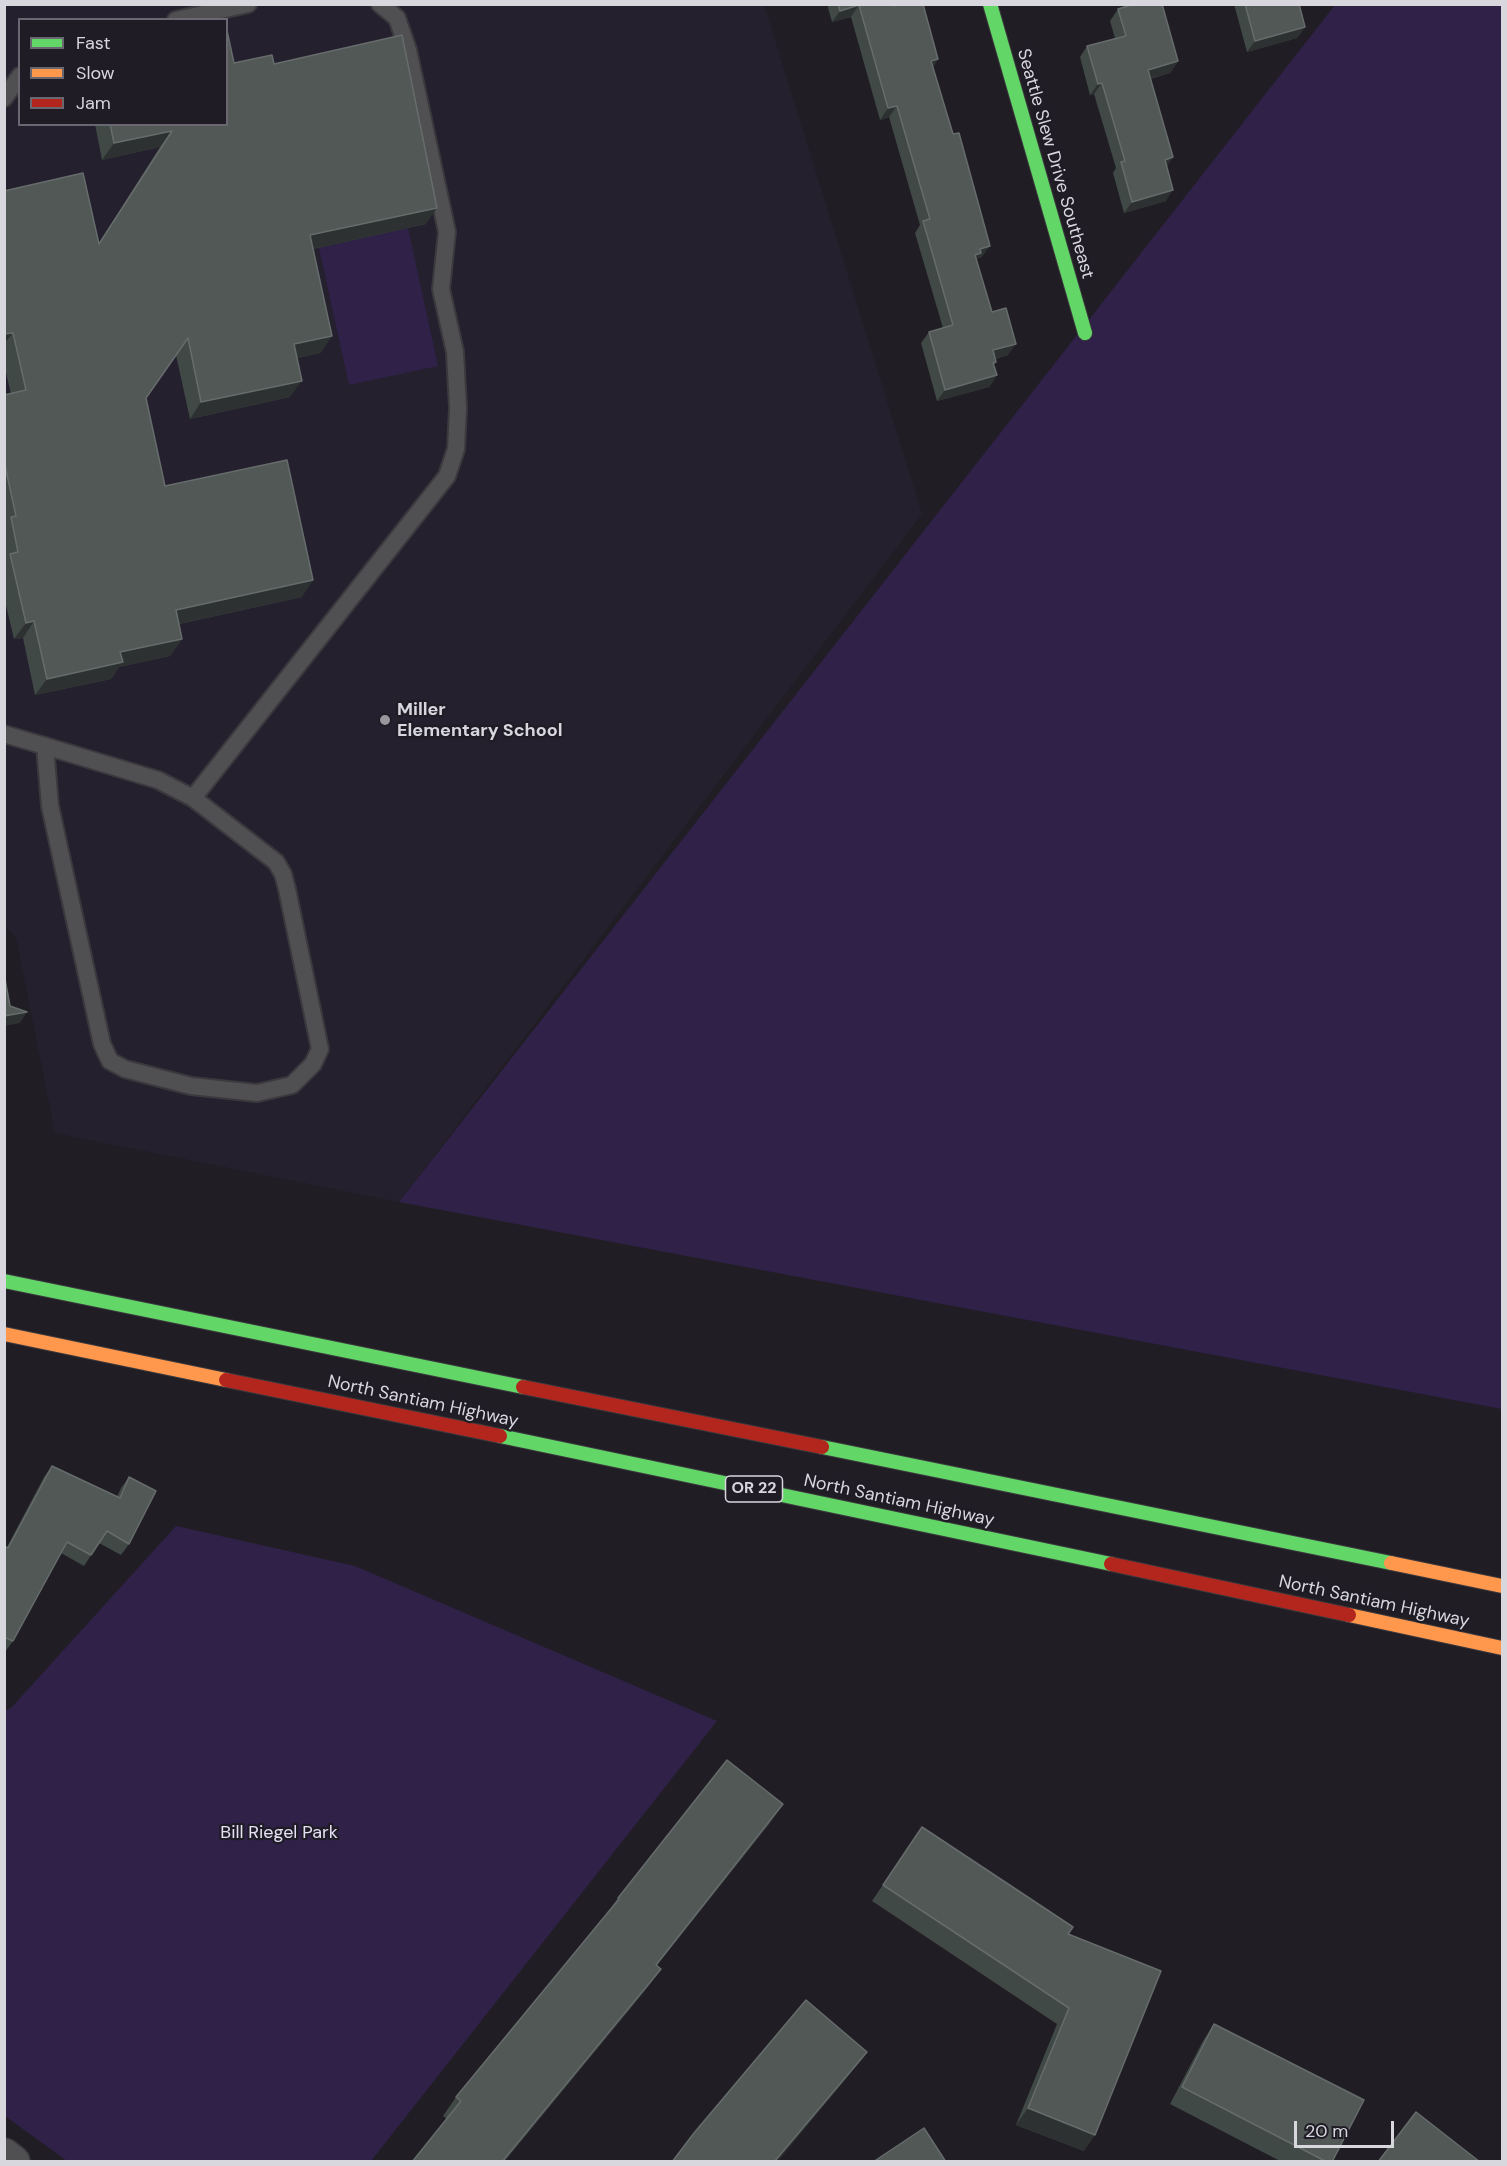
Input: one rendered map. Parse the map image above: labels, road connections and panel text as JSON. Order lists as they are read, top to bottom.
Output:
{
  "streets": {
    "main road": ["Seattle Slew Drive Southeast", "North Santiam Highway", "OR 22"]
  },
  "parks": ["Bill Riegel Park"],
  "places": ["Miller Elementary School"],
  "legend": ["Fast", "Slow", "Jam"],
  "scale_bar": "20 m"
}
